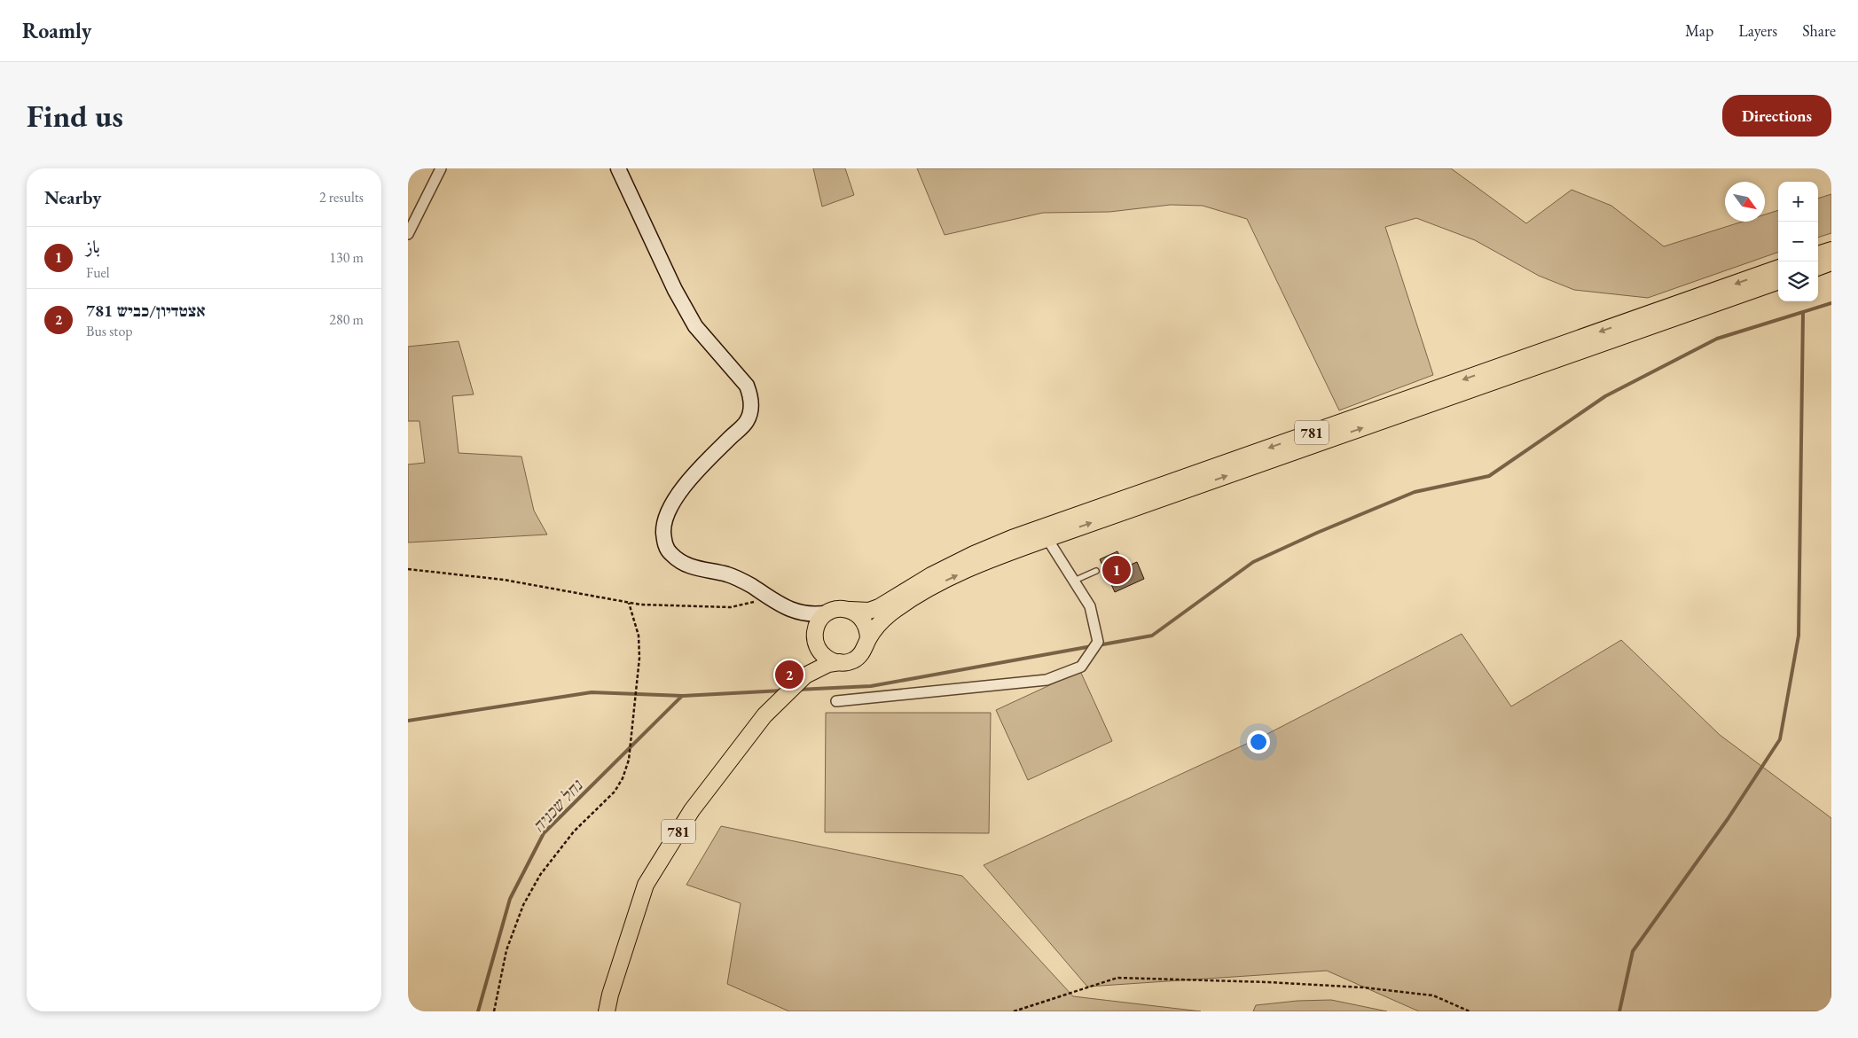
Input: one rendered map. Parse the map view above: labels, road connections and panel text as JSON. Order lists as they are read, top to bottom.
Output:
{
  "streets": {
    "main road": ["781"]
  },
  "water": ["נחל שכניה"],
  "north": "bottom right",
  "page": {
    "header": "Roamly",
    "nav": ["Map", "Layers", "Share"],
    "buttons": "Directions",
    "title": "Find us",
    "heading": ["Nearby", "2 results"],
    "map_buttons": ["+", "−"],
    "list": [
      {
        "mark": "1",
        "name": "باز",
        "note": "Fuel",
        "value": "130 m"
      },
      {
        "mark": "2",
        "name": "אצטדיון/כביש 781",
        "note": "Bus stop",
        "value": "280 m"
      }
    ],
    "pins": ["1", "2"]
  }
}
